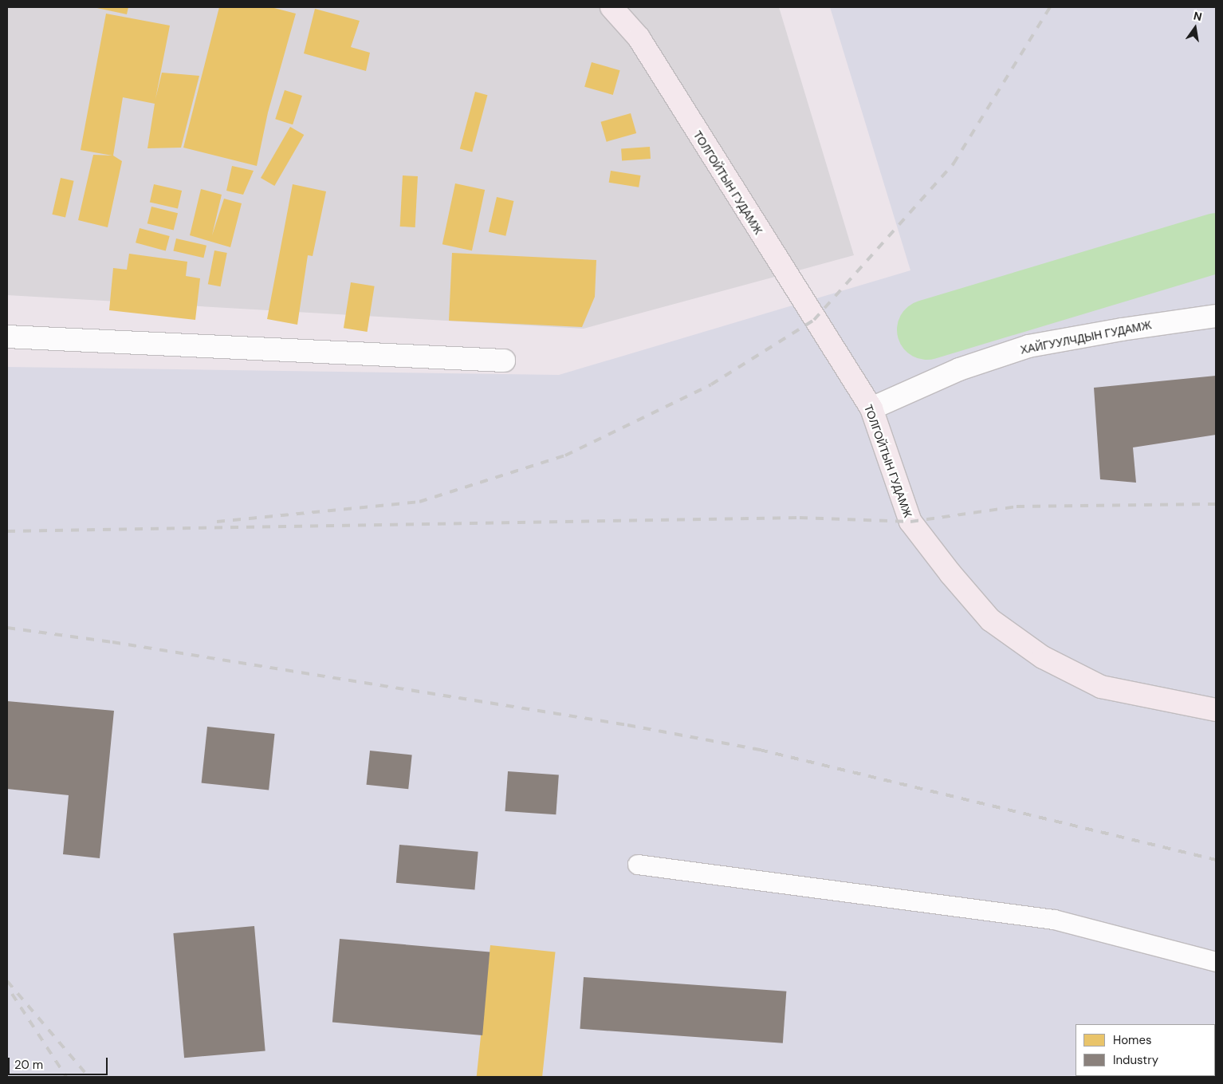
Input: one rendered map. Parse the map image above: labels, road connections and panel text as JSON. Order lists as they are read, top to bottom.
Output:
{
  "streets": {
    "main road": ["ТОЛГОЙТЫН ГУДАМЖ"],
    "street": ["ХАЙГУУЛЧДЫН ГУДАМЖ"]
  },
  "crossings": [
    ["ТОЛГОЙТЫН ГУДАМЖ", "ХАЙГУУЛЧДЫН ГУДАМЖ"]
  ],
  "legend": ["Homes", "Industry"],
  "scale_bar": "20 m",
  "north": "top"
}
